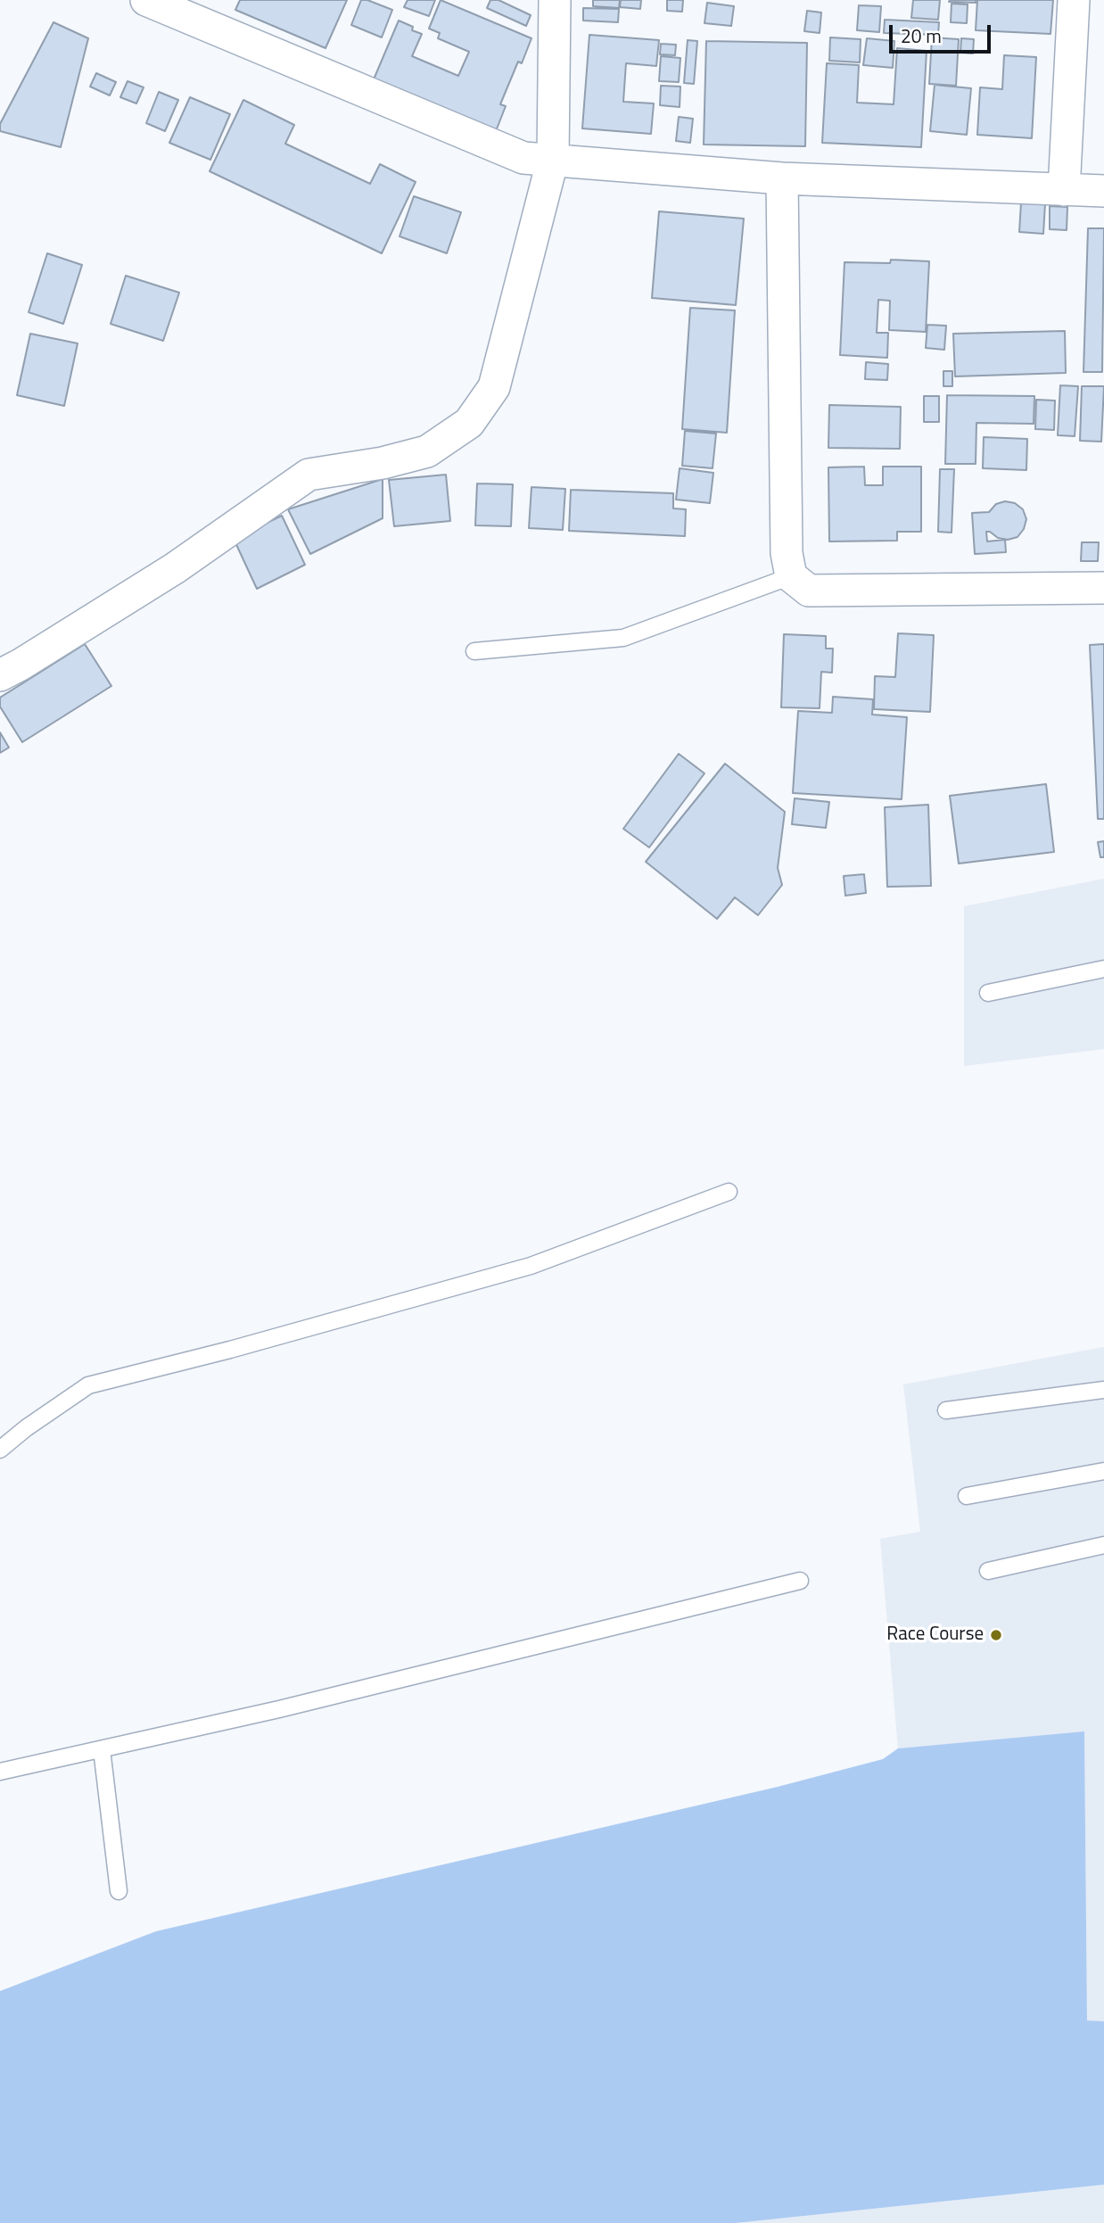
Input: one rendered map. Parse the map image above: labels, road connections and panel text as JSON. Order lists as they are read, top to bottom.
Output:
{
  "places": ["Race Course"],
  "scale_bar": "20 m"
}
